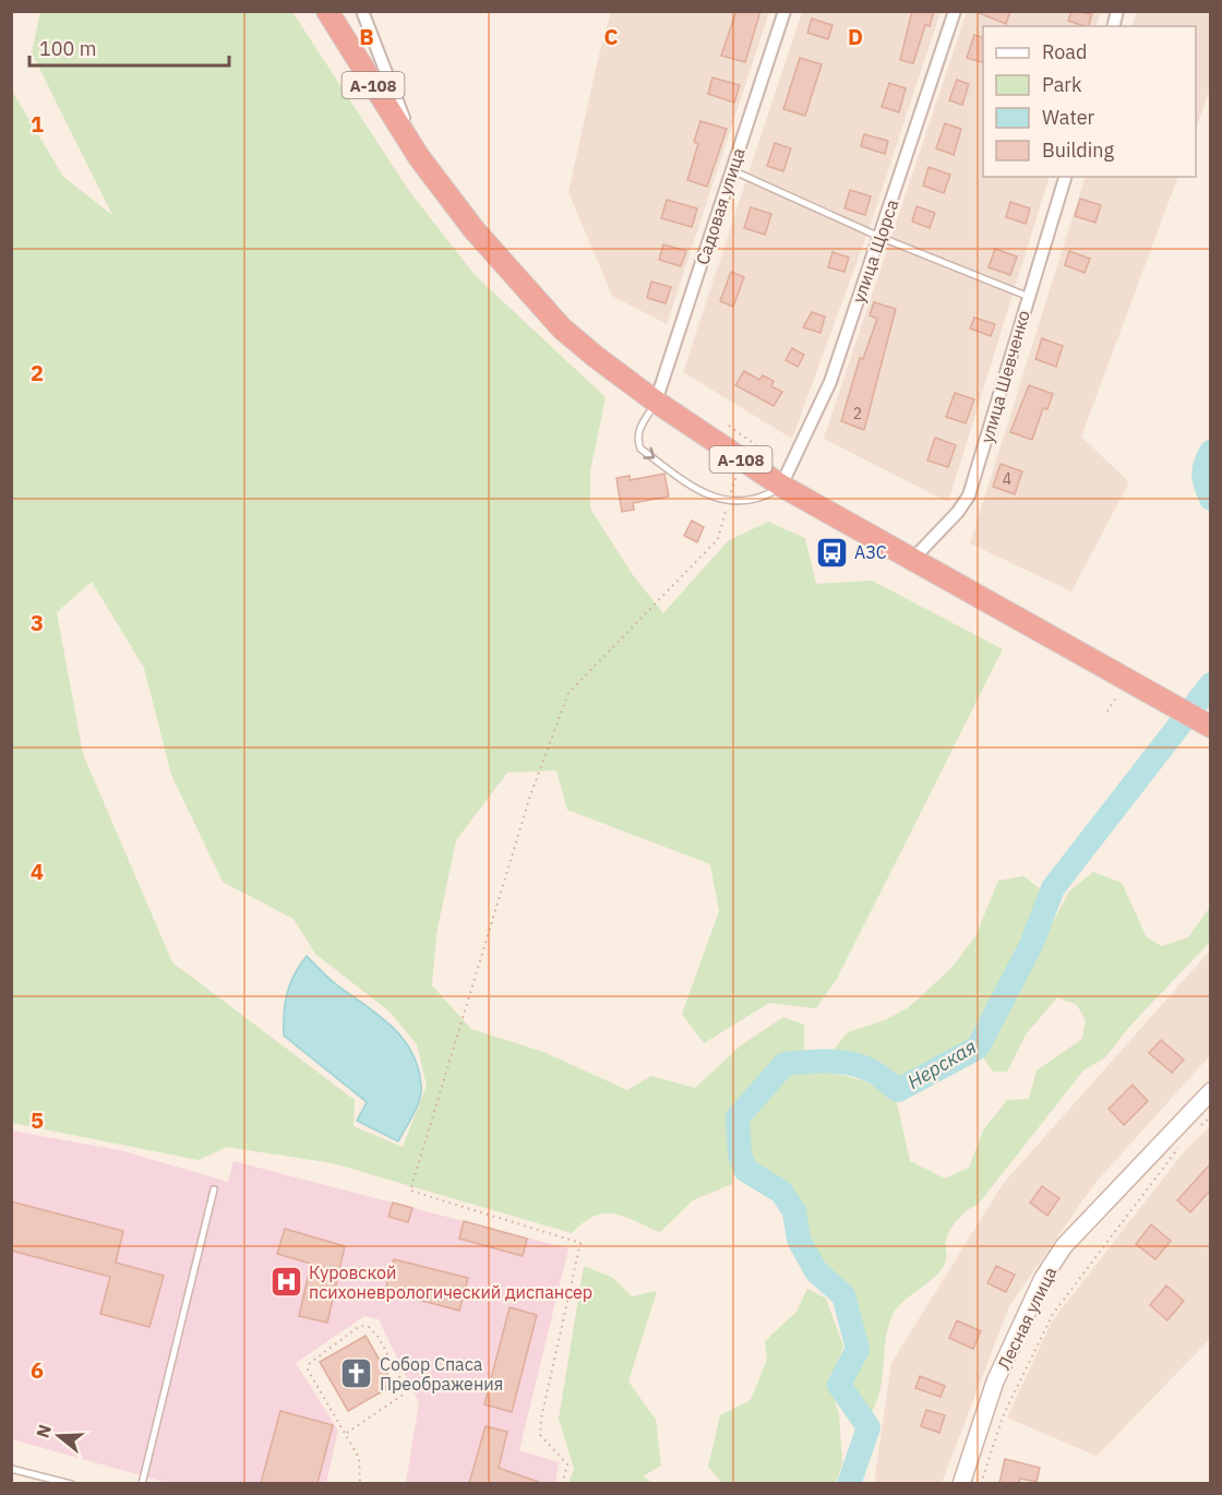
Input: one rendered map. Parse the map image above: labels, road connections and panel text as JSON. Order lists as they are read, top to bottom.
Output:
{
  "streets": {
    "highway": ["А-108"],
    "main road": ["Лесная улица"],
    "street": ["Садовая улица", "улица Щорса", "улица Шевченко"]
  },
  "crossings": [
    ["А-108", "Садовая улица"],
    ["А-108", "улица Щорса"],
    ["А-108", "улица Шевченко"]
  ],
  "water": ["Нерская"],
  "places": {
    "bus stop": ["АЗС"],
    "hospital": ["Куровской психоневрологический диспансер"],
    "church": ["Собор Спаса Преображения"]
  },
  "house_numbers": ["2", "4"],
  "legend": [
    "Road",
    "Park",
    "Water",
    "Building"
  ],
  "scale_bar": "100 m",
  "north": "left",
  "grid": {
    "columns": ["B", "C", "D"],
    "rows": [
      "1",
      "2",
      "3",
      "4",
      "5",
      "6"
    ]
  }
}
